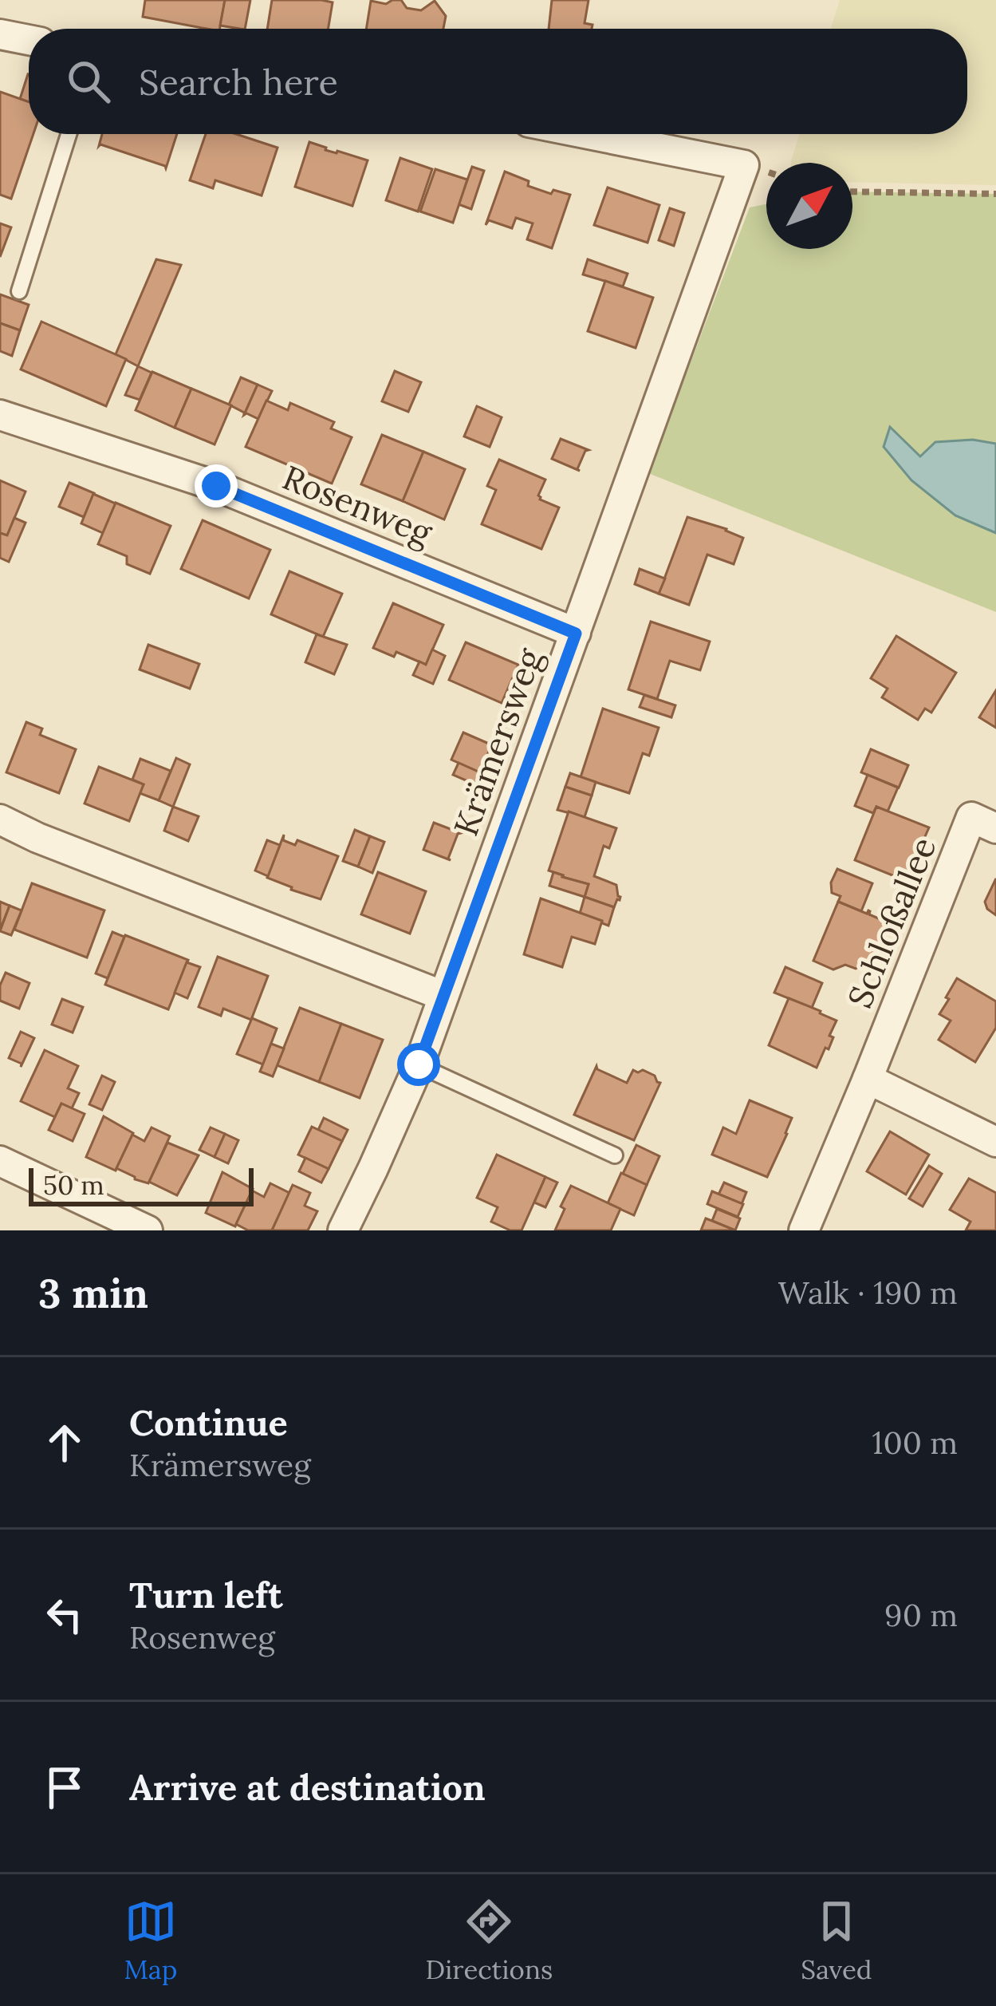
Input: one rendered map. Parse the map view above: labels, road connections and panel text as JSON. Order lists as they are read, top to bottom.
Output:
{
  "streets": {
    "street": ["Rosenweg", "Krämersweg", "Schloßallee"]
  },
  "crossings": [
    ["Rosenweg", "Krämersweg"]
  ],
  "scale_bar": "50 m",
  "north": "top right",
  "page": {
    "search": "Search here",
    "scale": "50 m",
    "heading": ["3 min", "Walk · 190 m"],
    "list": [
      ["Continue", "Krämersweg", "100 m"],
      ["Turn left", "Rosenweg", "90 m"],
      "Arrive at destination"
    ],
    "nav": ["Map", "Directions", "Saved"]
  }
}
